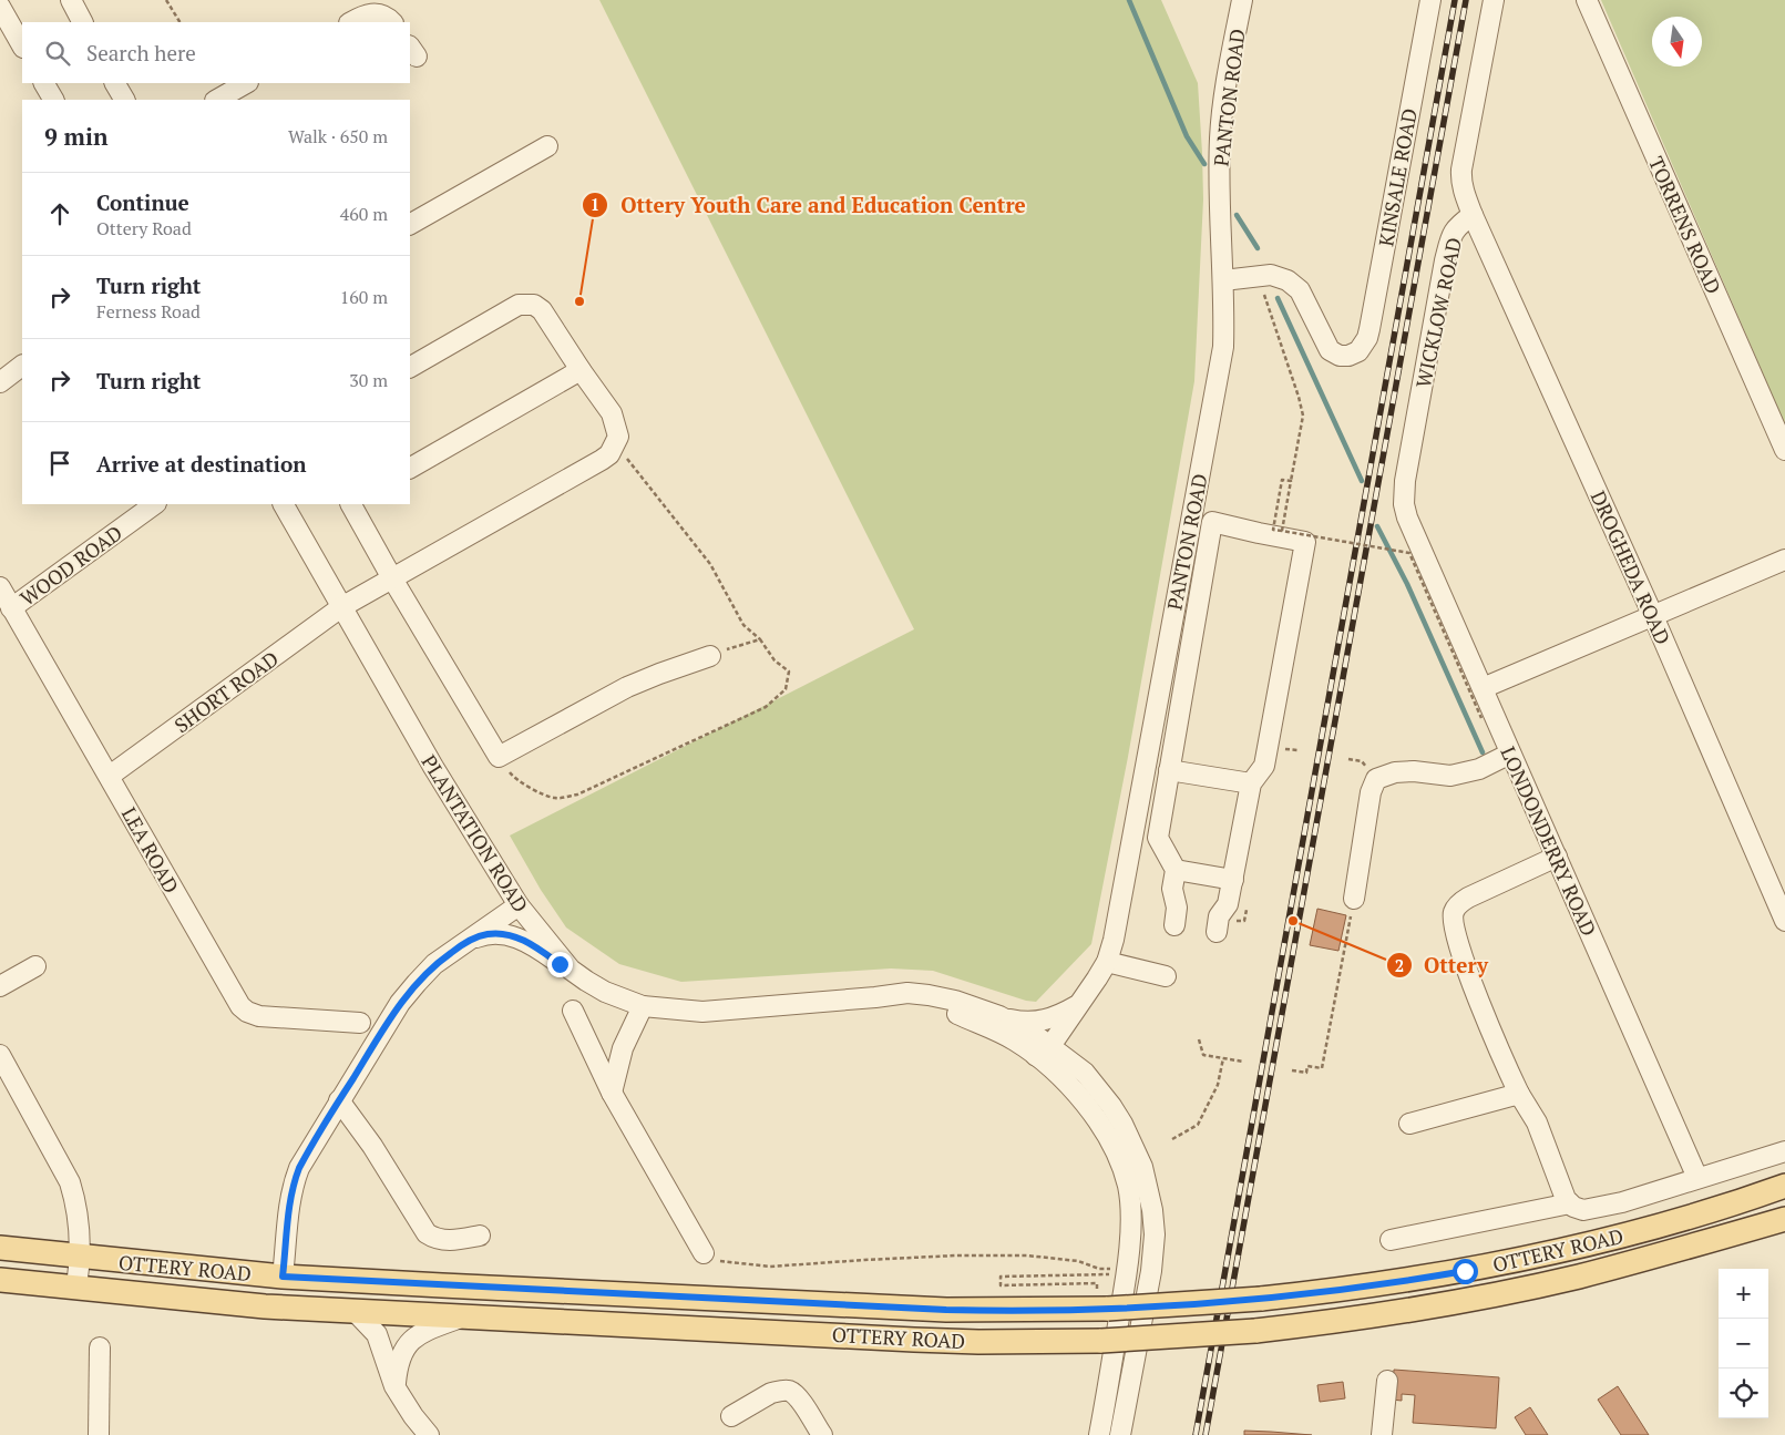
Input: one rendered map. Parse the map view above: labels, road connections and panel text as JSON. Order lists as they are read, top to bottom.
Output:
{
  "streets": {
    "main road": ["OTTERY ROAD"],
    "street": [
      "PANTON ROAD",
      "KINSALE ROAD",
      "TORRENS ROAD",
      "WICKLOW ROAD",
      "WOOD ROAD",
      "DROGHEDA ROAD",
      "SHORT ROAD",
      "PLANTATION ROAD",
      "LONDONDERRY ROAD",
      "LEA ROAD"
    ]
  },
  "crossings": [
    ["PANTON ROAD", "PLANTATION ROAD"],
    ["WICKLOW ROAD", "DROGHEDA ROAD"],
    ["WICKLOW ROAD", "LONDONDERRY ROAD"],
    ["WOOD ROAD", "LEA ROAD"],
    ["SHORT ROAD", "PLANTATION ROAD"],
    ["SHORT ROAD", "LEA ROAD"]
  ],
  "places": ["Ottery Youth Care and Education Centre", "Ottery"],
  "north": "bottom",
  "page": {
    "search": "Search here",
    "heading": ["9 min", "Walk · 650 m"],
    "list": [
      ["Continue", "Ottery Road", "460 m"],
      ["Turn right", "Ferness Road", "160 m"],
      ["Turn right", "30 m"],
      "Arrive at destination"
    ],
    "map_buttons": ["+", "−"]
  }
}
